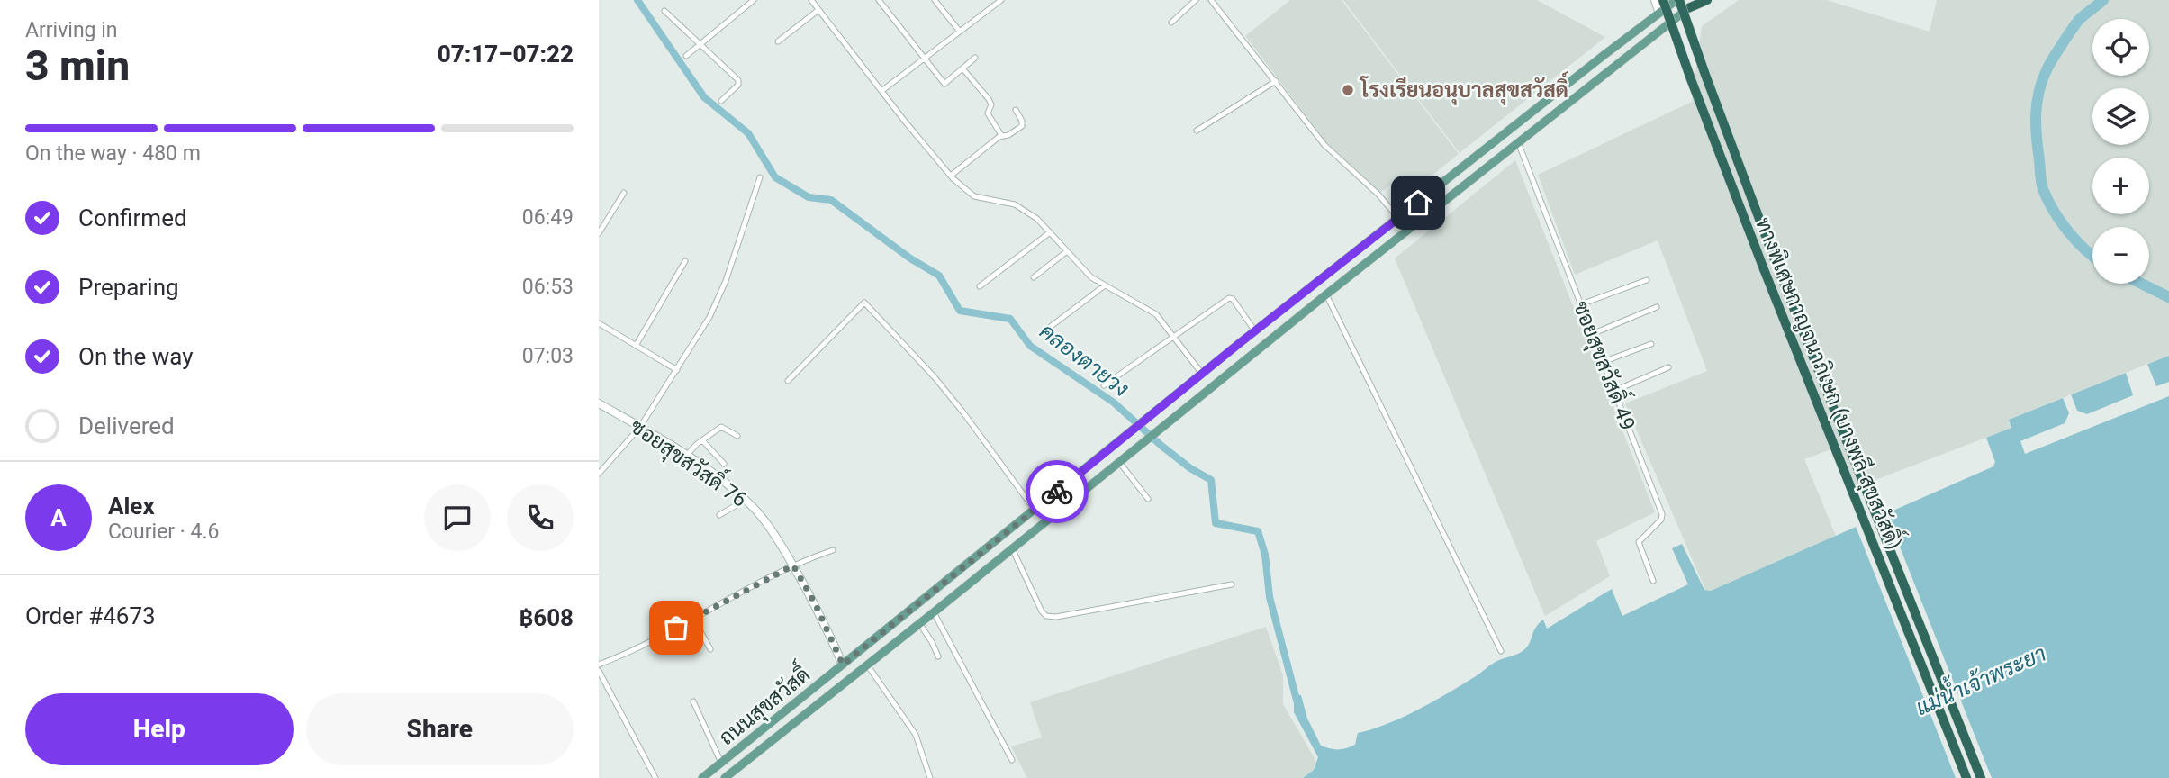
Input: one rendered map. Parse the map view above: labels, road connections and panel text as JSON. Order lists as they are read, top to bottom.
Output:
{
  "streets": {
    "highway": ["ทางพิเศษกาญจนาภิเษก (บางพลี-สุขสวัสดิ์)"],
    "main road": ["ถนนสุขสวัสดิ์"],
    "street": ["ซอยสุขสวัสดิ์ 49", "ซอยสุขสวัสดิ์ 76"]
  },
  "crossings": [
    ["ซอยสุขสวัสดิ์ 49", "ถนนสุขสวัสดิ์"],
    ["ทางพิเศษกาญจนาภิเษก (บางพลี-สุขสวัสดิ์)", "ถนนสุขสวัสดิ์"],
    ["ซอยสุขสวัสดิ์ 76", "ถนนสุขสวัสดิ์"]
  ],
  "water": ["คลองตายวง", "แม่น้ำเจ้าพระยา"],
  "places": ["โรงเรียนอนุบาลสุขสวัสดิ์"],
  "page": {
    "heading": ["3 min", "Arriving in", "07:17–07:22"],
    "panel": [
      "Alex",
      "Courier · 4.6",
      "Order #4673",
      "฿608"
    ],
    "map_buttons": ["+", "−"],
    "bar": "On the way · 480 m",
    "list": [
      ["Confirmed", "06:49"],
      ["Preparing", "06:53"],
      ["On the way", "07:03"],
      "Delivered"
    ],
    "round": "A",
    "buttons": ["Help", "Share"]
  }
}
